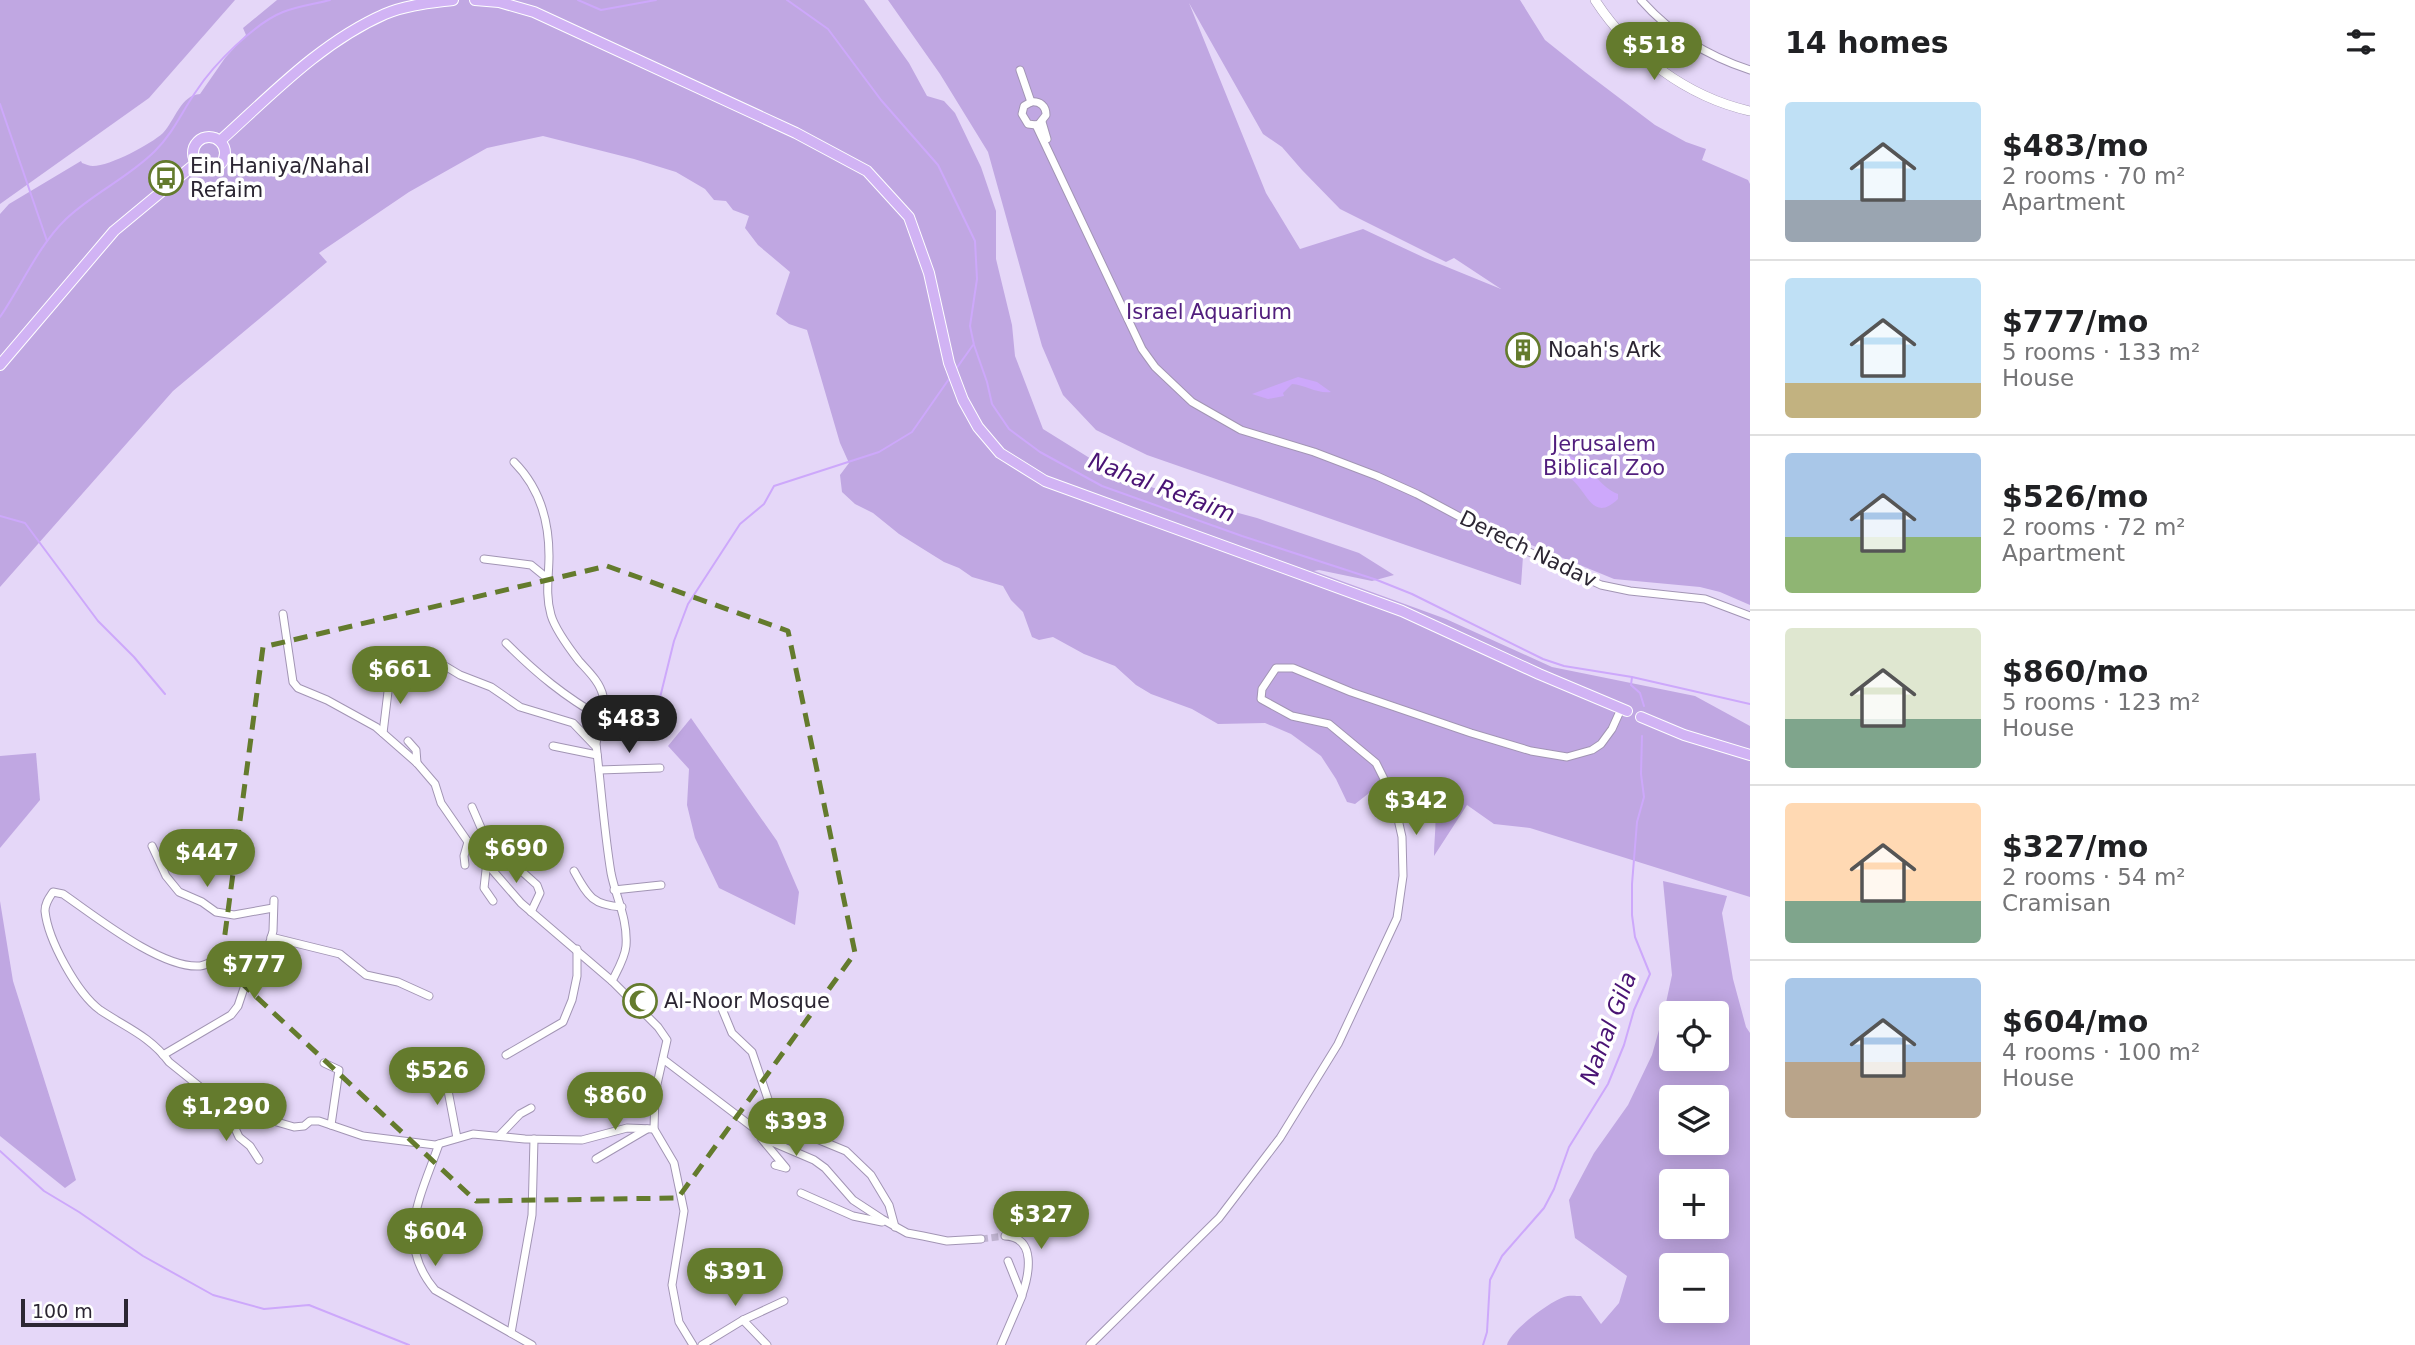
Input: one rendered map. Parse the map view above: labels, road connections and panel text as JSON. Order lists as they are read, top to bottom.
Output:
{
  "streets": {
    "street": ["Derech Nadav"]
  },
  "water": ["Nahal Refaim", "Nahal Gila"],
  "parks": ["Israel Aquarium", "Jerusalem Biblical Zoo"],
  "places": {
    "bus stop": ["Ein Haniya/Nahal Refaim"],
    "building": ["Noah's Ark"],
    "mosque": ["Al-Noor Mosque"]
  },
  "scale_bar": "100 m",
  "page": {
    "heading": "14 homes",
    "price": [
      "$518",
      "$661",
      "$483",
      "$342",
      "$690",
      "$447",
      "$777",
      "$526",
      "$860",
      "$1,290",
      "$393",
      "$327",
      "$604",
      "$391"
    ],
    "list": [
      {
        "name": "$483/mo",
        "note": "2 rooms · 70 m² · Apartment"
      },
      {
        "name": "$777/mo",
        "note": "5 rooms · 133 m² · House"
      },
      {
        "name": "$526/mo",
        "note": "2 rooms · 72 m² · Apartment"
      },
      {
        "name": "$860/mo",
        "note": "5 rooms · 123 m² · House"
      },
      {
        "name": "$327/mo",
        "note": "2 rooms · 54 m² · Cramisan"
      },
      {
        "name": "$604/mo",
        "note": "4 rooms · 100 m² · House"
      }
    ],
    "map_buttons": ["+", "−"],
    "scale": "100 m"
  }
}
